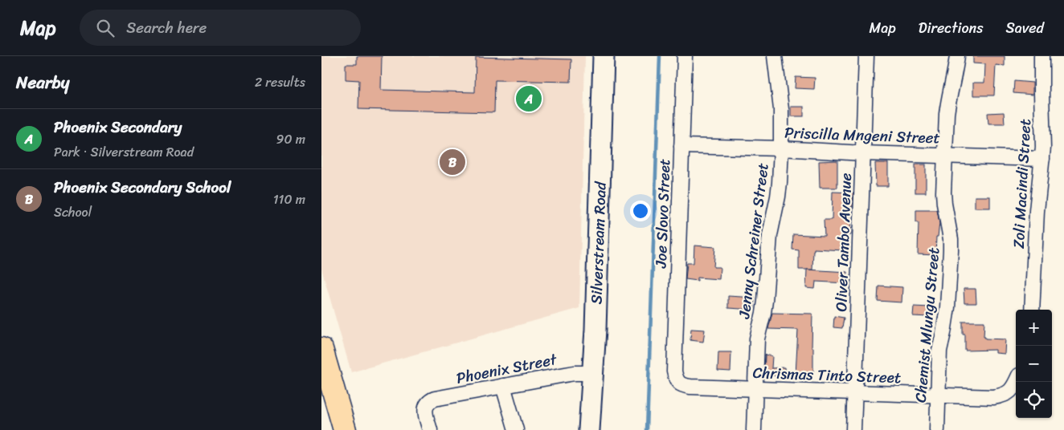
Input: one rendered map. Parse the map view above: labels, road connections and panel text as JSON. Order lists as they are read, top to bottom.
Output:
{
  "streets": {
    "street": [
      "Priscilla Mngeni Street",
      "Zoli Macindi Street",
      "Joe Slovo Street",
      "Jenny Schreiner Street",
      "Oliver Tambo Avenue",
      "Silverstream Road",
      "Chemist Mlungu Street",
      "Phoenix Street",
      "Chrismas Tinto Street"
    ]
  },
  "crossings": [
    ["Priscilla Mngeni Street", "Zoli Macindi Street"],
    ["Priscilla Mngeni Street", "Joe Slovo Street"],
    ["Priscilla Mngeni Street", "Jenny Schreiner Street"],
    ["Priscilla Mngeni Street", "Oliver Tambo Avenue"],
    ["Priscilla Mngeni Street", "Chemist Mlungu Street"],
    ["Joe Slovo Street", "Chrismas Tinto Street"],
    ["Jenny Schreiner Street", "Chrismas Tinto Street"],
    ["Oliver Tambo Avenue", "Chrismas Tinto Street"],
    ["Silverstream Road", "Phoenix Street"],
    ["Chemist Mlungu Street", "Chrismas Tinto Street"]
  ],
  "page": {
    "header": "Map",
    "search": "Search here",
    "nav": ["Map", "Directions", "Saved"],
    "heading": ["Nearby", "2 results"],
    "pins": ["A", "B"],
    "list": [
      {
        "mark": "A",
        "name": "Phoenix Secondary",
        "note": "Park · Silverstream Road",
        "value": "90 m"
      },
      {
        "mark": "B",
        "name": "Phoenix Secondary School",
        "note": "School",
        "value": "110 m"
      }
    ],
    "map_buttons": ["+", "−"]
  }
}
